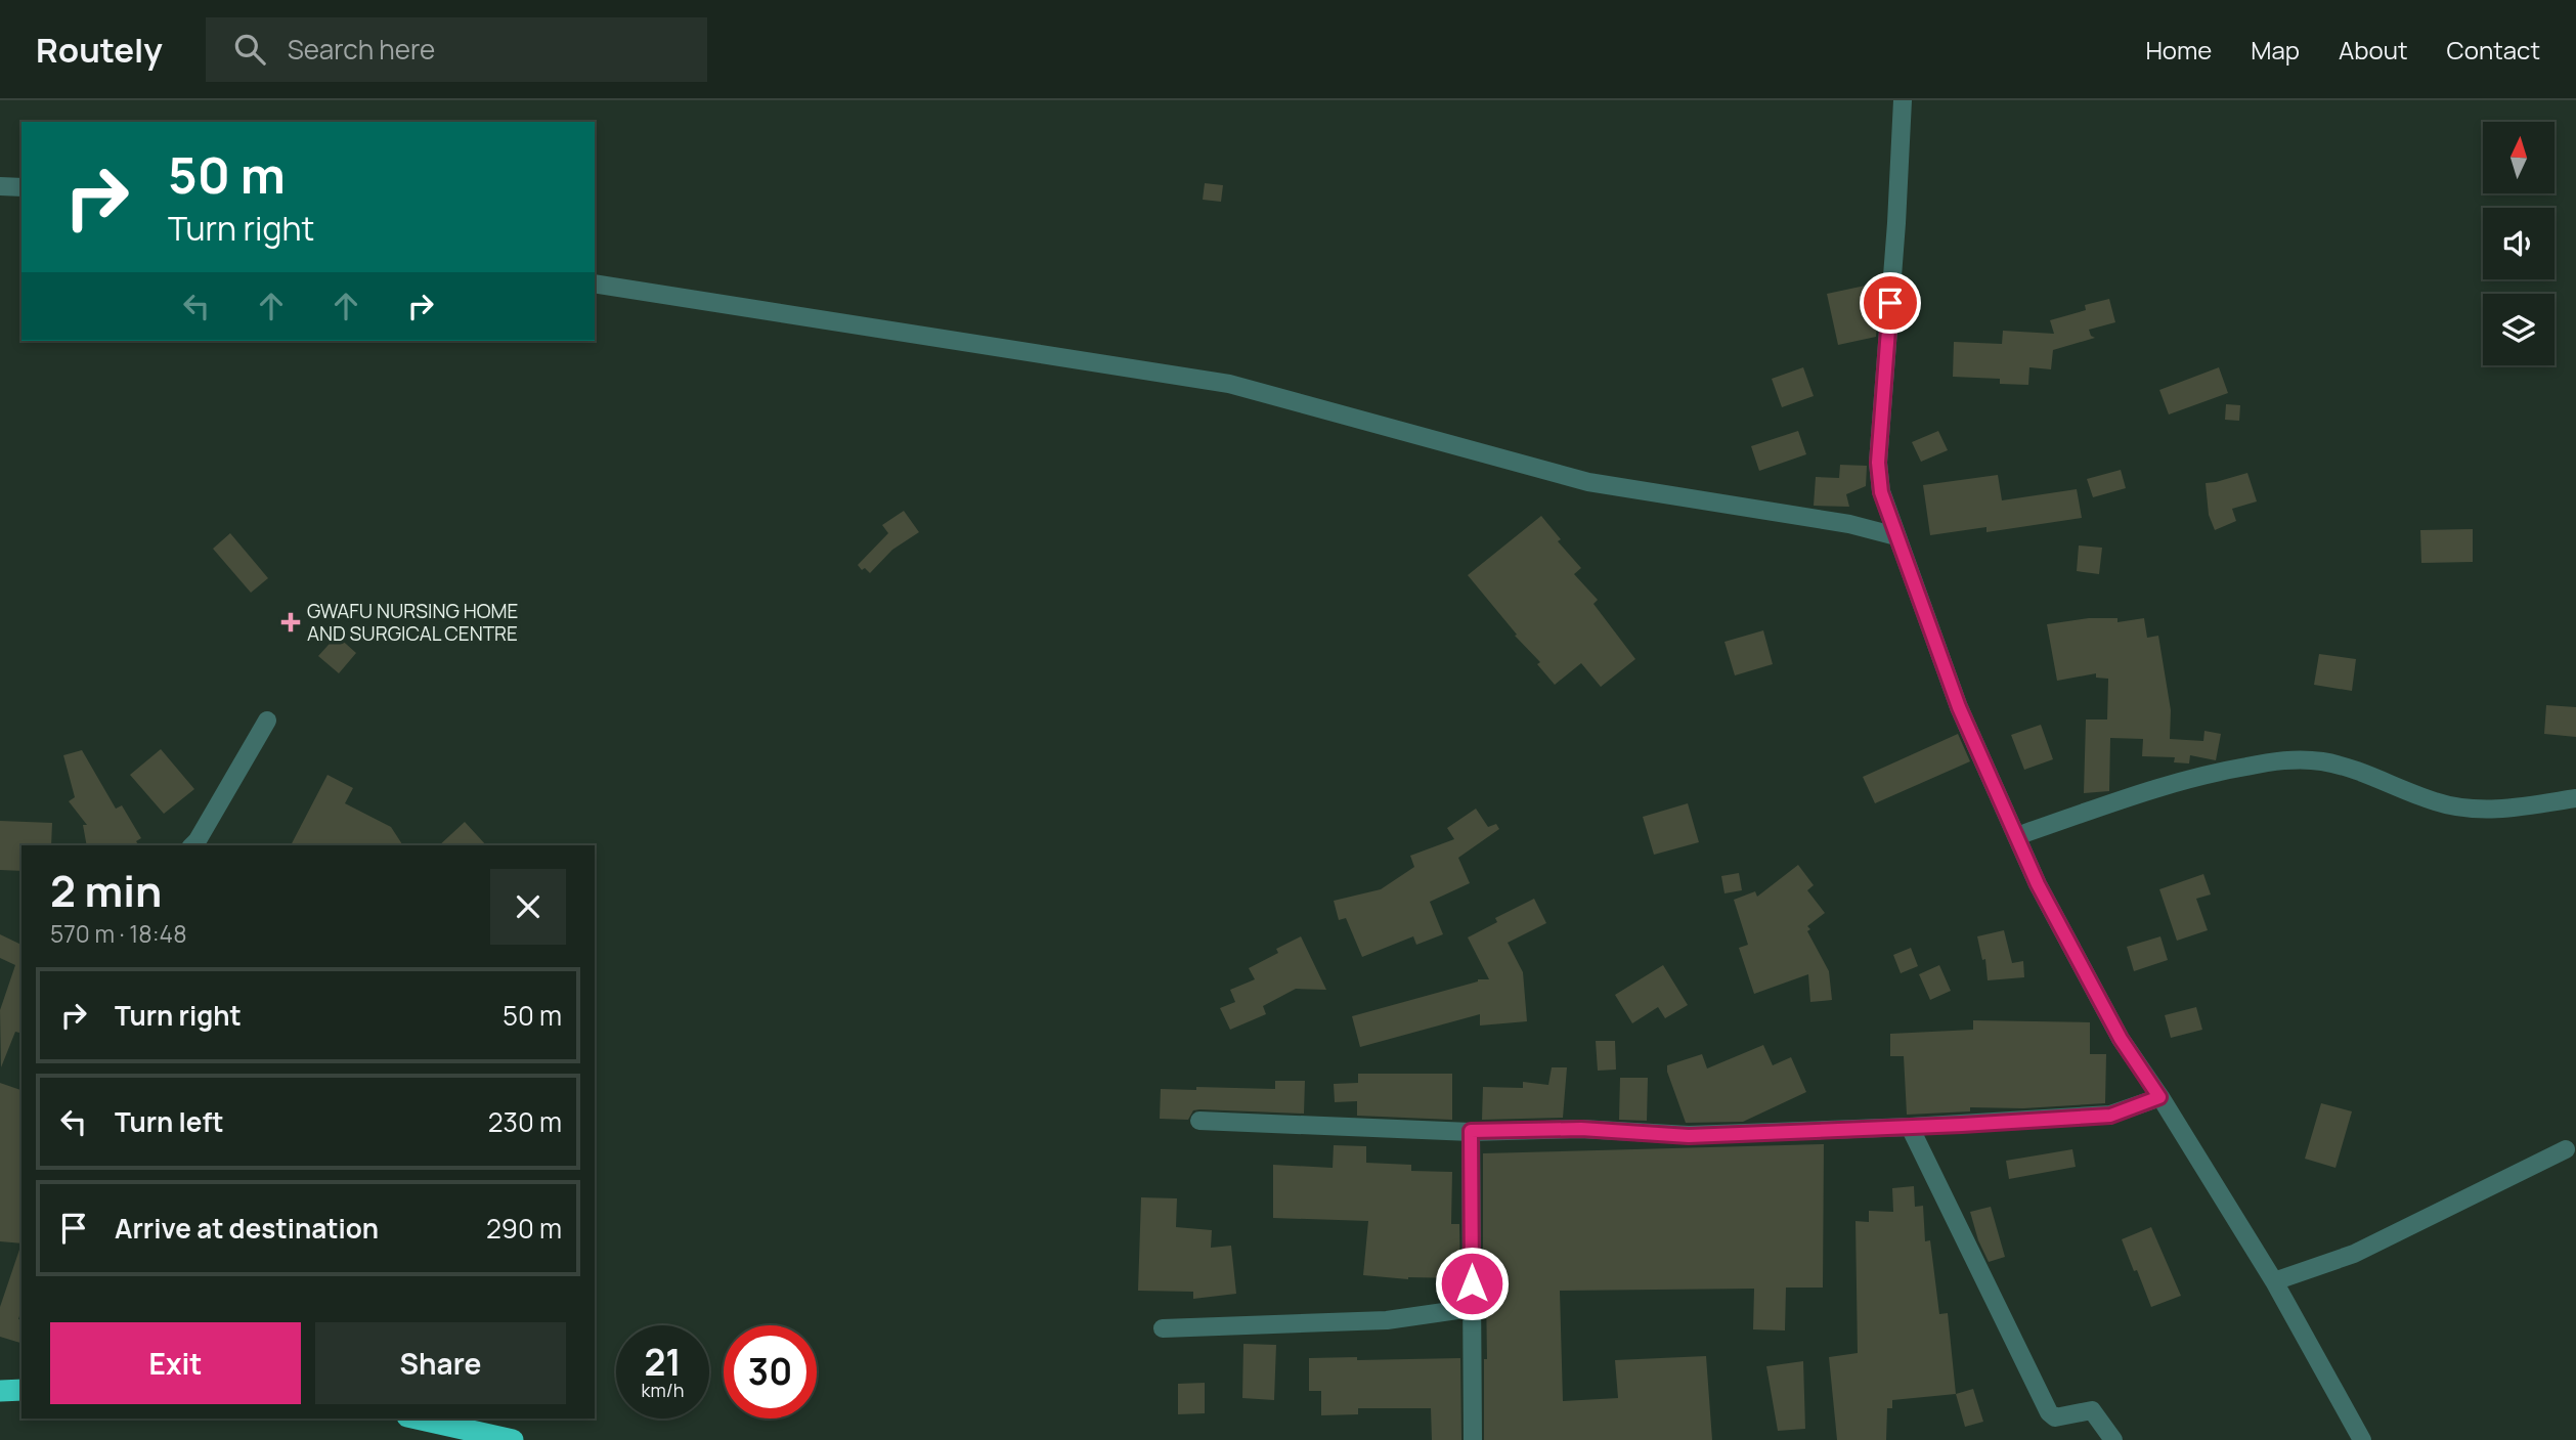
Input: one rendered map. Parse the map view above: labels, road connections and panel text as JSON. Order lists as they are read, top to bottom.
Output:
{
  "places": {
    "health": ["GWAFU NURSING HOME AND SURGICAL CENTRE"]
  },
  "north": "top",
  "page": {
    "header": "Routely",
    "search": "Search here",
    "nav": [
      "Home",
      "Map",
      "About",
      "Contact"
    ],
    "turn": ["50 m", "Turn right"],
    "heading": ["2 min", "570 m · 18:48"],
    "list": [
      {
        "name": "Turn right",
        "value": "50 m"
      },
      {
        "name": "Turn left",
        "value": "230 m"
      },
      {
        "name": "Arrive at destination",
        "value": "290 m"
      }
    ],
    "buttons": ["Exit", "Share"],
    "speed": "21 km/h",
    "limit": "30"
  }
}
